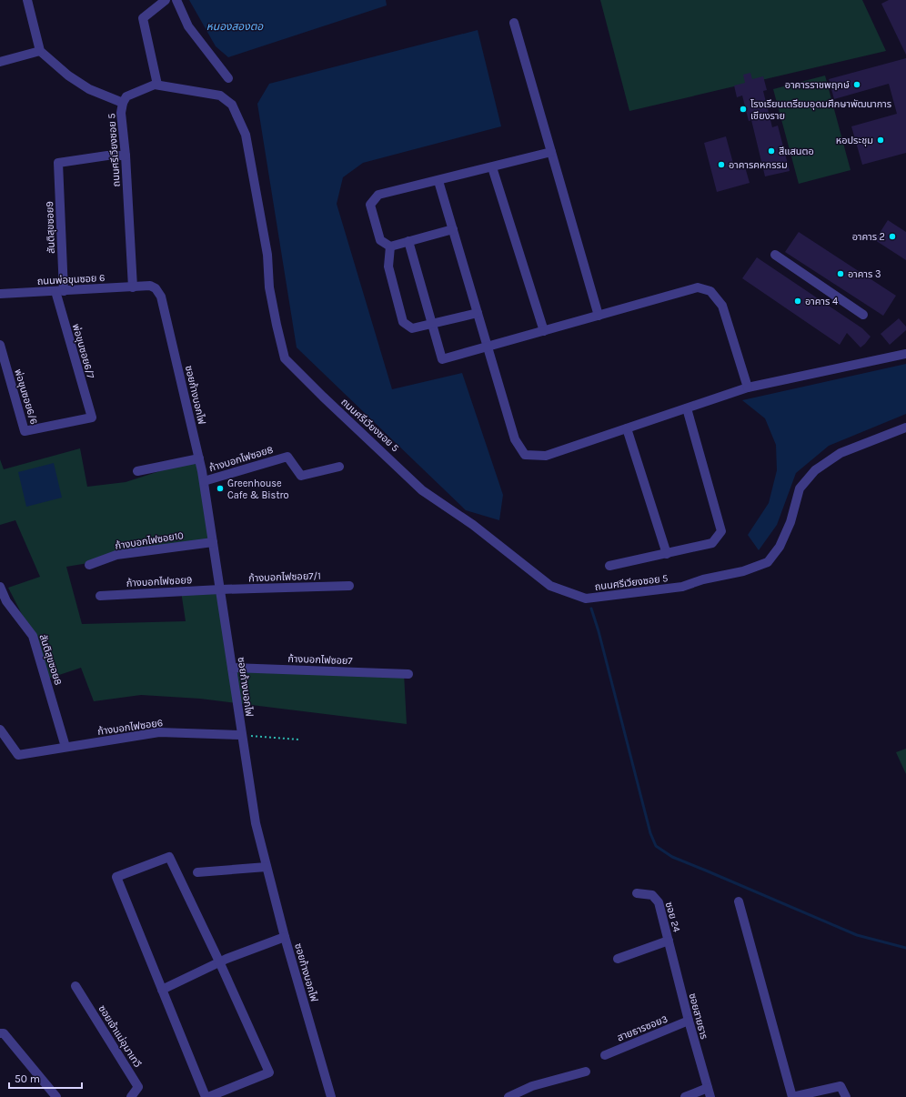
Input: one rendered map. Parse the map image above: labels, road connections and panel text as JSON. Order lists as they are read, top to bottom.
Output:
{
  "streets": {
    "street": [
      "ถนนศรีเวียงซอย 5",
      "สันติสุขซอย9",
      "ถนนพ่อขุนซอย 6",
      "พ่อขุนซอย6/7",
      "ซอยก้างบอกไฟ",
      "พ่อขุนซอย6/6",
      "ก้างบอกไฟซอย8",
      "ก้างบอกไฟซอย10",
      "ก้างบอกไฟซอย7/1",
      "ก้างบอกไฟซอย9",
      "สันติสุขซอย8",
      "ก้างบอกไฟซอย7",
      "ก้างบอกไฟซอย6",
      "ซอย 24",
      "ซอยสายธาร",
      "สายธารซอย3",
      "ซอยเจ้าแม่อุมาเทวี"
    ]
  },
  "crossings": [
    ["ถนนศรีเวียงซอย 5", "สันติสุขซอย9"],
    ["ถนนศรีเวียงซอย 5", "ถนนพ่อขุนซอย 6"],
    ["สันติสุขซอย9", "ถนนพ่อขุนซอย 6"],
    ["สันติสุขซอย9", "พ่อขุนซอย6/7"],
    ["ถนนพ่อขุนซอย 6", "พ่อขุนซอย6/7"],
    ["ถนนพ่อขุนซอย 6", "ซอยก้างบอกไฟ"],
    ["พ่อขุนซอย6/7", "พ่อขุนซอย6/6"],
    ["ซอยก้างบอกไฟ", "ก้างบอกไฟซอย8"],
    ["ซอยก้างบอกไฟ", "ก้างบอกไฟซอย10"],
    ["ซอยก้างบอกไฟ", "ก้างบอกไฟซอย7/1"],
    ["ซอยก้างบอกไฟ", "ก้างบอกไฟซอย9"],
    ["ซอยก้างบอกไฟ", "ก้างบอกไฟซอย7"],
    ["ซอยก้างบอกไฟ", "ก้างบอกไฟซอย6"],
    ["ก้างบอกไฟซอย7/1", "ก้างบอกไฟซอย9"],
    ["สันติสุขซอย8", "ก้างบอกไฟซอย6"],
    ["ซอย 24", "ซอยสายธาร"],
    ["ซอยสายธาร", "สายธารซอย3"]
  ],
  "water": ["หนองสองตอ"],
  "places": [
    "อาคารราชพฤกษ์",
    "โรงเรียนเตรียมอุดมศึกษาพัฒนาการ เชียงราย",
    "หอประชุม",
    "สีแสนตอ",
    "อาคารคหกรรม",
    "อาคาร 2",
    "อาคาร 3",
    "อาคาร 4",
    "Greenhouse Cafe & Bistro"
  ],
  "scale_bar": "50 m"
}
